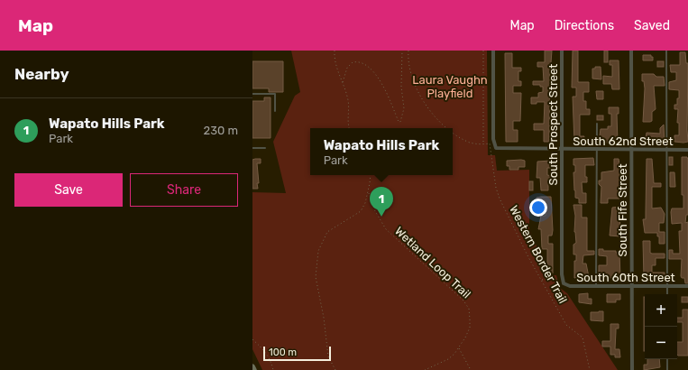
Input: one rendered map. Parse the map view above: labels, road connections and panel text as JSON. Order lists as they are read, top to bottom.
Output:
{
  "streets": {
    "street": [
      "South Prospect Street",
      "South 62nd Street",
      "South Fife Street",
      "South 60th Street"
    ],
    "path": ["Western Border Trail", "Wetland Loop Trail"]
  },
  "crossings": [
    ["South Prospect Street", "South 62nd Street"],
    ["South Prospect Street", "South 60th Street"],
    ["South 62nd Street", "South Fife Street"],
    ["South Fife Street", "South 60th Street"]
  ],
  "parks": ["Laura Vaughn Playfield"],
  "scale_bar": "100 m",
  "page": {
    "header": "Map",
    "nav": ["Map", "Directions", "Saved"],
    "heading": "Nearby",
    "list": [
      {
        "mark": "1",
        "name": "Wapato Hills Park",
        "note": "Park",
        "value": "230 m"
      }
    ],
    "popup": ["Wapato Hills Park", "Park"],
    "buttons": ["Save", "Share"],
    "pins": "1",
    "map_buttons": ["+", "−"],
    "scale": "100 m"
  }
}
